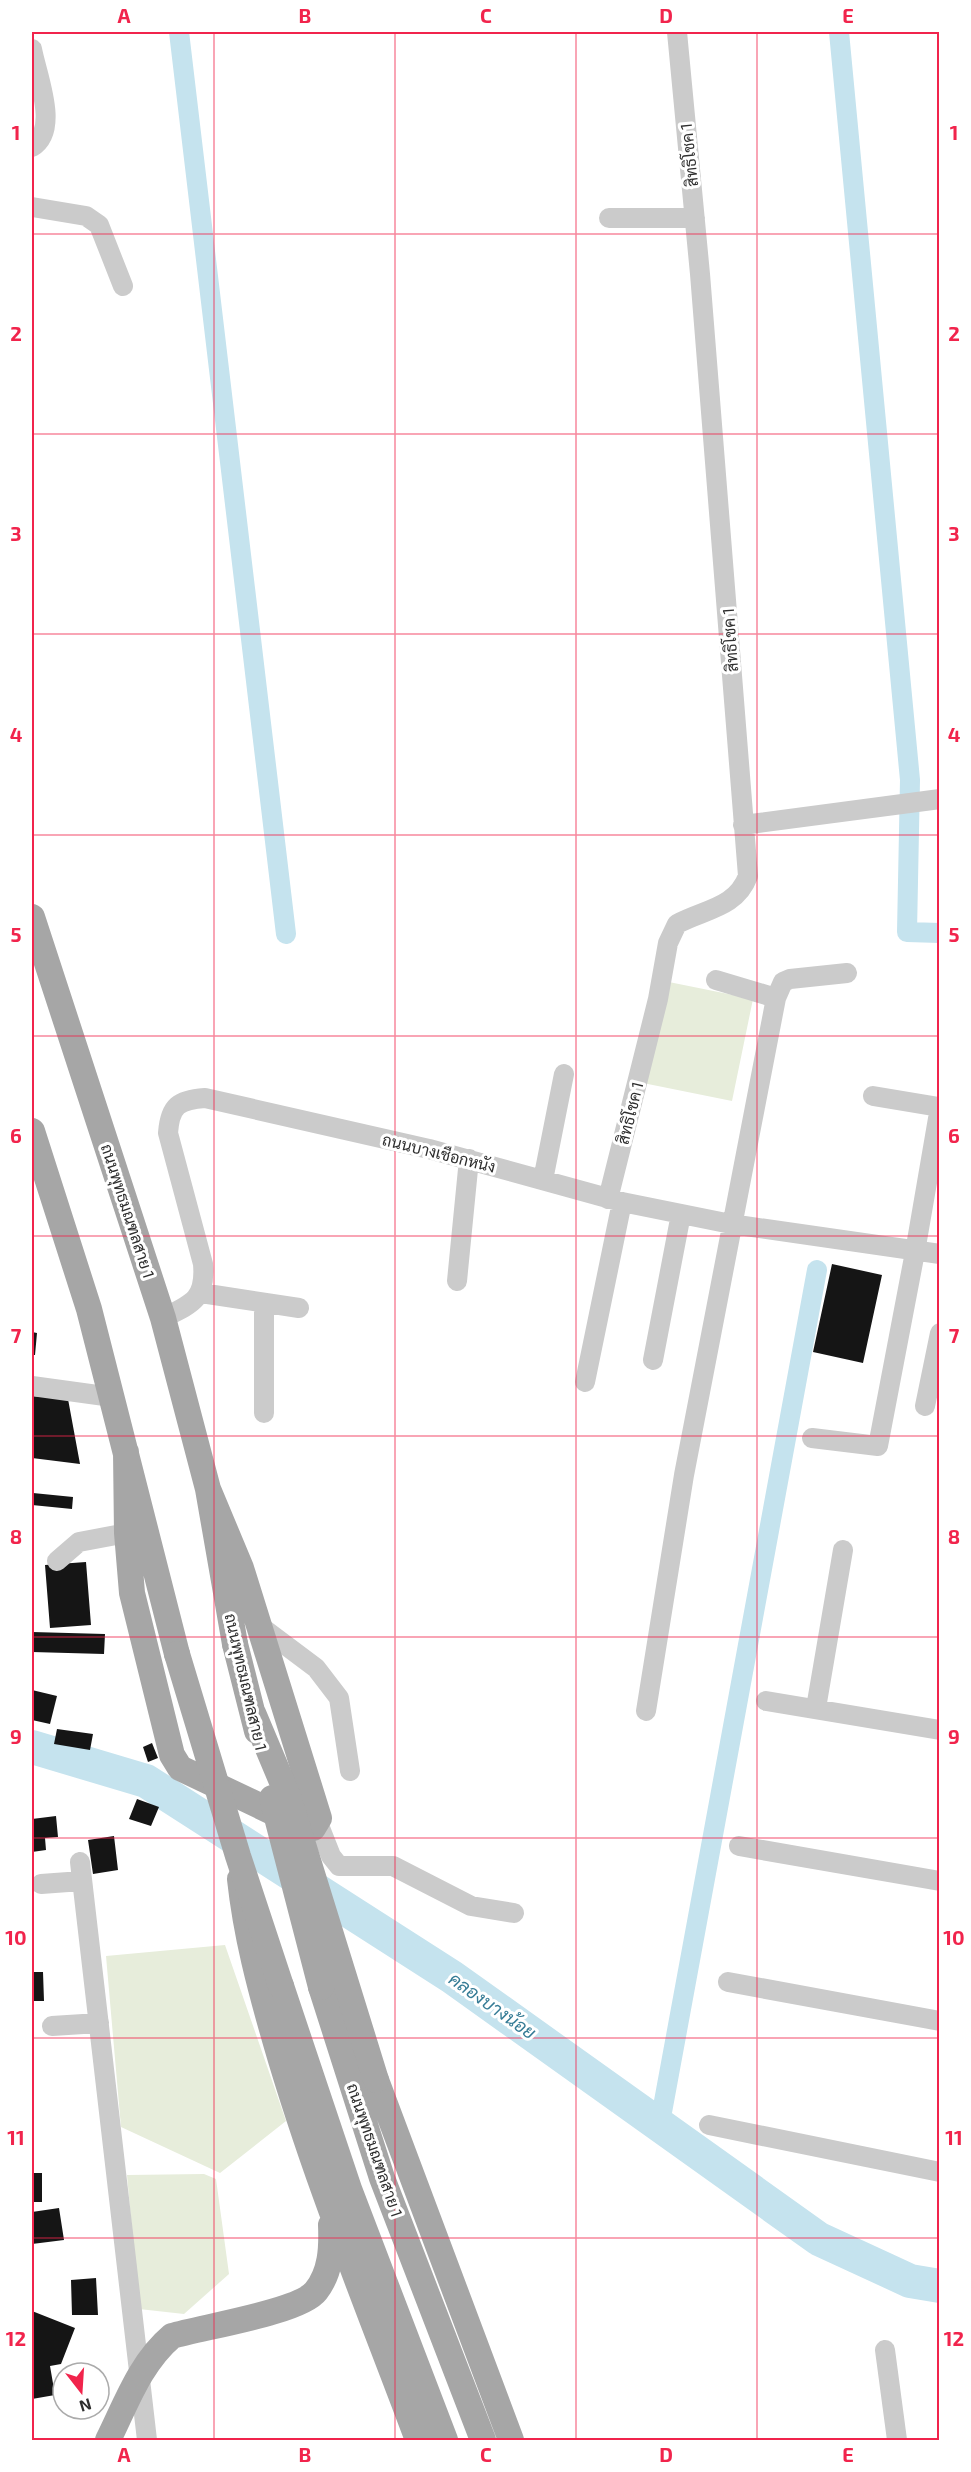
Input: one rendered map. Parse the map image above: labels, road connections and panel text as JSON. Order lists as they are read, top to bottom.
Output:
{
  "streets": {
    "main road": ["ถนนพุทธมณฑลสาย 1"],
    "street": ["สิทธิโชค 1", "ถนนบางเชือกหนัง"]
  },
  "crossings": [
    ["สิทธิโชค 1", "ถนนบางเชือกหนัง"]
  ],
  "water": ["คลองบางน้อย"],
  "north": "bottom",
  "grid": {
    "columns": [
      "A",
      "B",
      "C",
      "D",
      "E"
    ],
    "rows": [
      "1",
      "2",
      "3",
      "4",
      "5",
      "6",
      "7",
      "8",
      "9",
      "10",
      "11",
      "12"
    ]
  }
}
